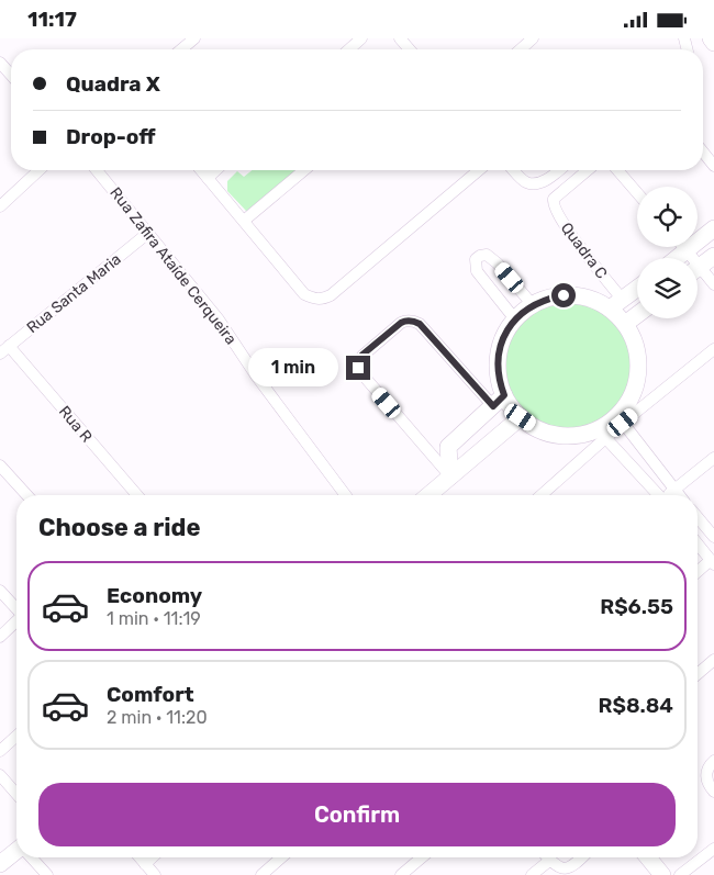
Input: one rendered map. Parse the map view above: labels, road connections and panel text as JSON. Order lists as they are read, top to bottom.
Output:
{
  "streets": {
    "street": [
      "Quadra C",
      "Rua Zafira Ataíde Cerqueira",
      "Rua Santa Maria",
      "Rua R"
    ]
  },
  "crossings": [
    ["Rua Zafira Ataíde Cerqueira", "Rua Santa Maria"],
    ["Rua Santa Maria", "Rua R"]
  ],
  "page": {
    "status": "11:17",
    "banner": ["Quadra X", "Drop-off"],
    "bubble": "1 min",
    "heading": "Choose a ride",
    "list": [
      {
        "name": "Economy",
        "note": "1 min · 11:19",
        "value": "R$6.55"
      },
      {
        "name": "Comfort",
        "note": "2 min · 11:20",
        "value": "R$8.84"
      }
    ],
    "buttons": "Confirm"
  }
}
